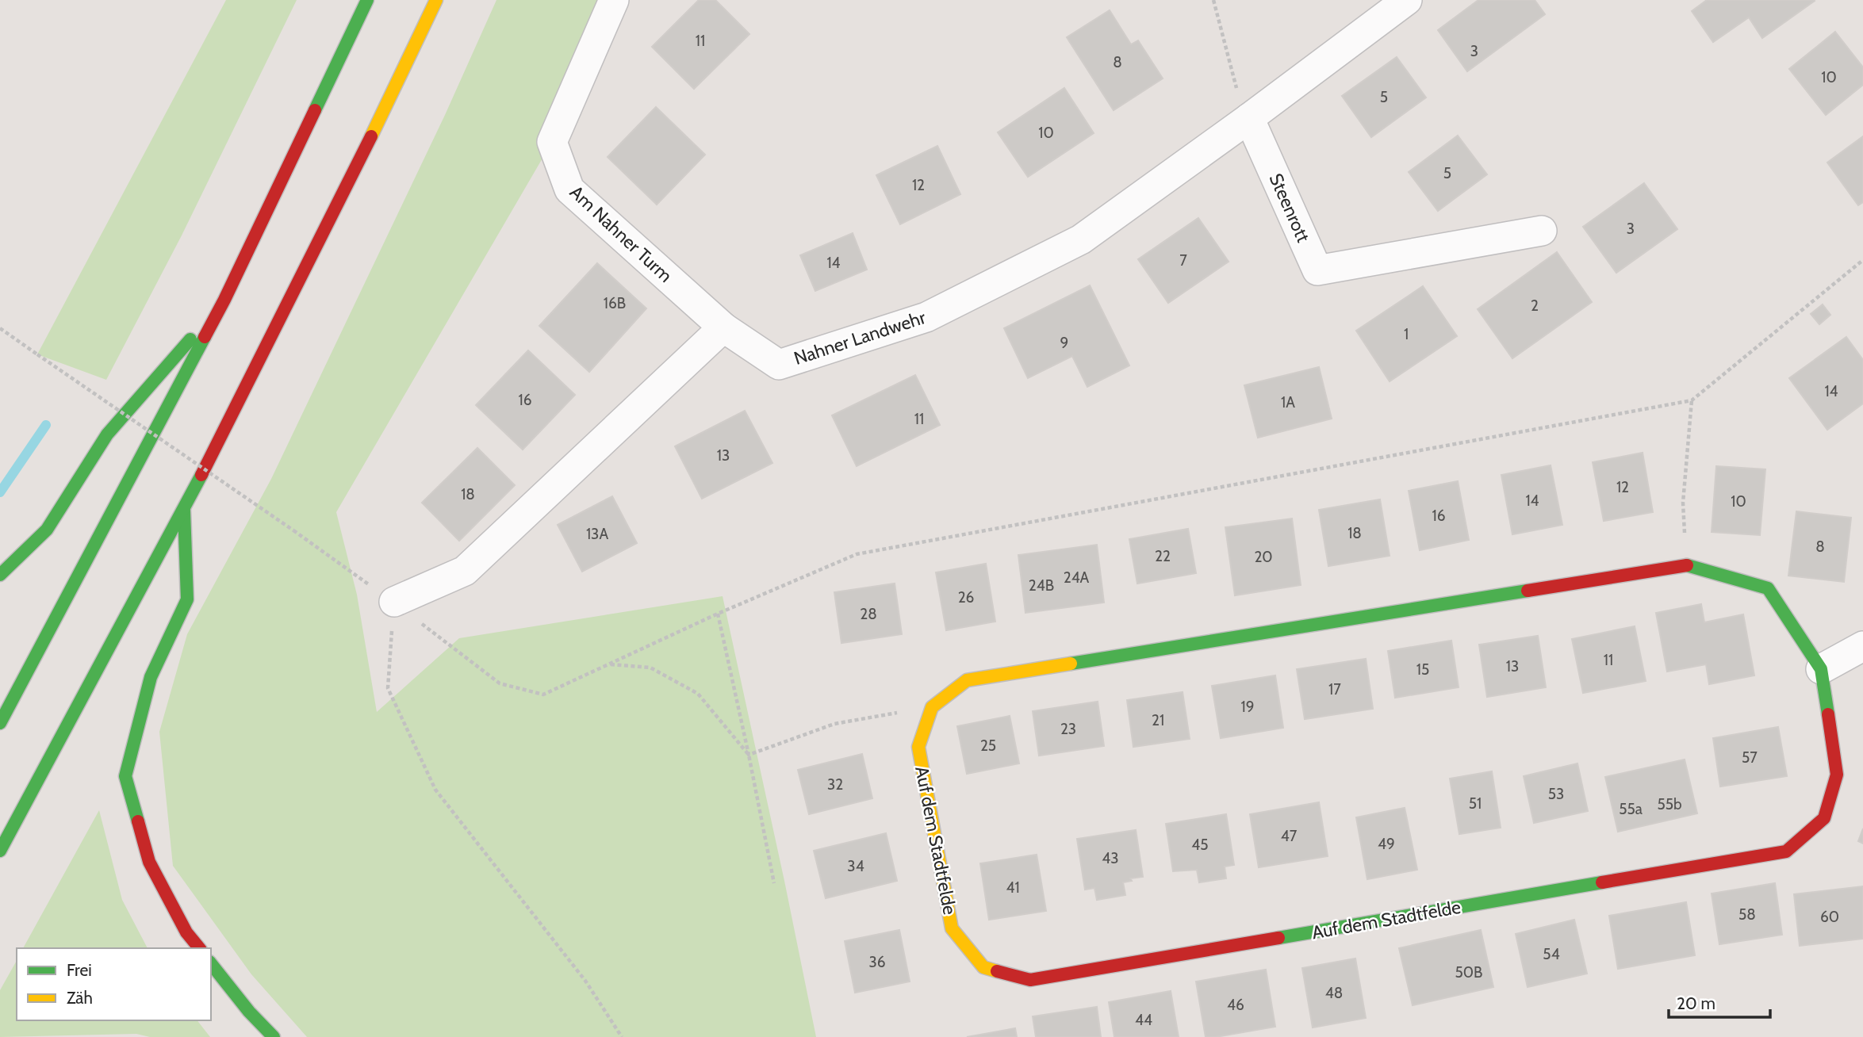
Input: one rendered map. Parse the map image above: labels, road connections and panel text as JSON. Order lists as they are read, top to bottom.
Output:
{
  "streets": {
    "main road": ["Auf dem Stadtfelde"],
    "street": ["Steenrott", "Am Nahner Turm", "Nahner Landwehr"]
  },
  "crossings": [
    ["Steenrott", "Nahner Landwehr"],
    ["Am Nahner Turm", "Nahner Landwehr"]
  ],
  "house_numbers": [
    "11",
    "3",
    "8",
    "10",
    "5",
    "10",
    "5",
    "12",
    "3",
    "7",
    "14",
    "16B",
    "2",
    "1",
    "9",
    "14",
    "16",
    "1A",
    "11",
    "13",
    "12",
    "18",
    "14",
    "10",
    "16",
    "18",
    "13A",
    "8",
    "22",
    "20",
    "24A",
    "24B",
    "26",
    "28",
    "11",
    "13",
    "15",
    "17",
    "19",
    "21",
    "23",
    "25",
    "57",
    "32",
    "53",
    "51",
    "55b",
    "55a",
    "47",
    "49",
    "45",
    "43",
    "34",
    "41",
    "58",
    "60",
    "54",
    "36",
    "50B",
    "48",
    "46",
    "44"
  ],
  "legend": ["Frei", "Zäh"],
  "scale_bar": "20 m"
}
